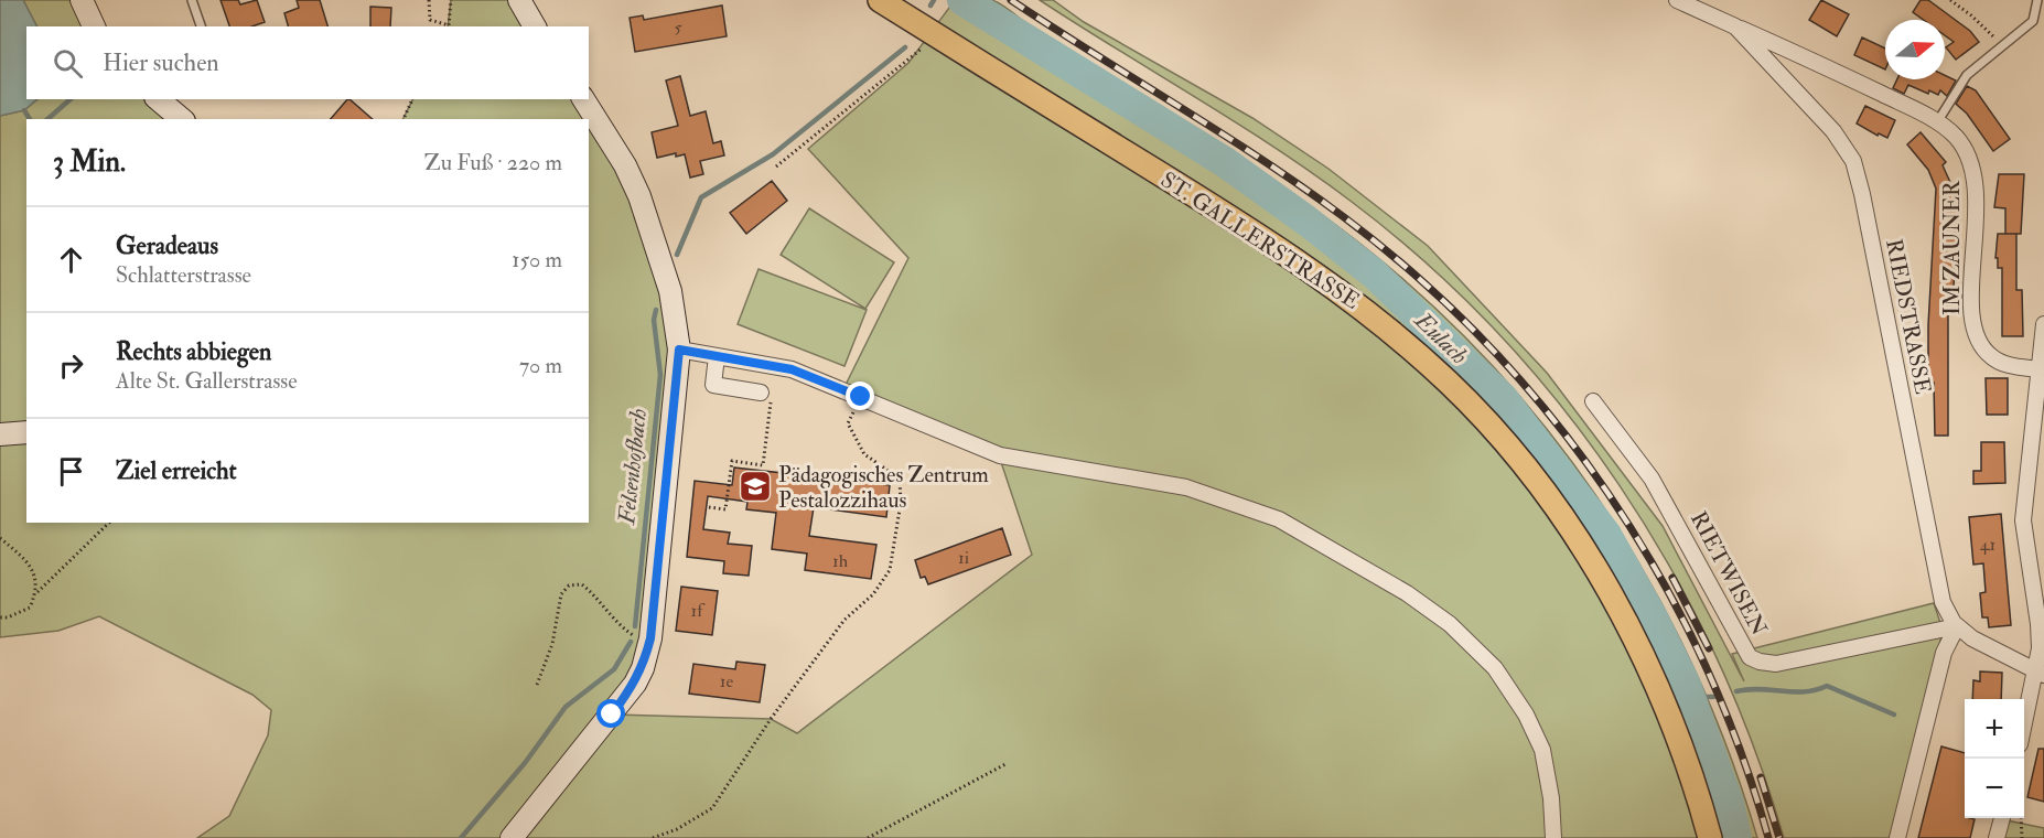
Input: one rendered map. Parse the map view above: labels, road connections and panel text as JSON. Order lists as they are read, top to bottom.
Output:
{
  "streets": {
    "main road": ["ST. GALLERSTRASSE"],
    "street": ["IM ZAUNER", "RIEDSTRASSE", "RIETWISEN"]
  },
  "crossings": [
    ["IM ZAUNER", "RIEDSTRASSE"],
    ["RIEDSTRASSE", "RIETWISEN"]
  ],
  "water": ["Eulach", "Felsenhofbach"],
  "places": {
    "school or university": ["Pädagogisches Zentrum Pestalozzihaus"]
  },
  "house_numbers": [
    "5",
    "41",
    "1i",
    "1h",
    "1f",
    "1e"
  ],
  "north": "right",
  "page": {
    "search": "Hier suchen",
    "heading": ["3 Min.", "Zu Fuß · 220 m"],
    "list": [
      ["Geradeaus", "Schlatterstrasse", "150 m"],
      ["Rechts abbiegen", "Alte St. Gallerstrasse", "70 m"],
      "Ziel erreicht"
    ],
    "map_buttons": ["+", "−"]
  }
}
